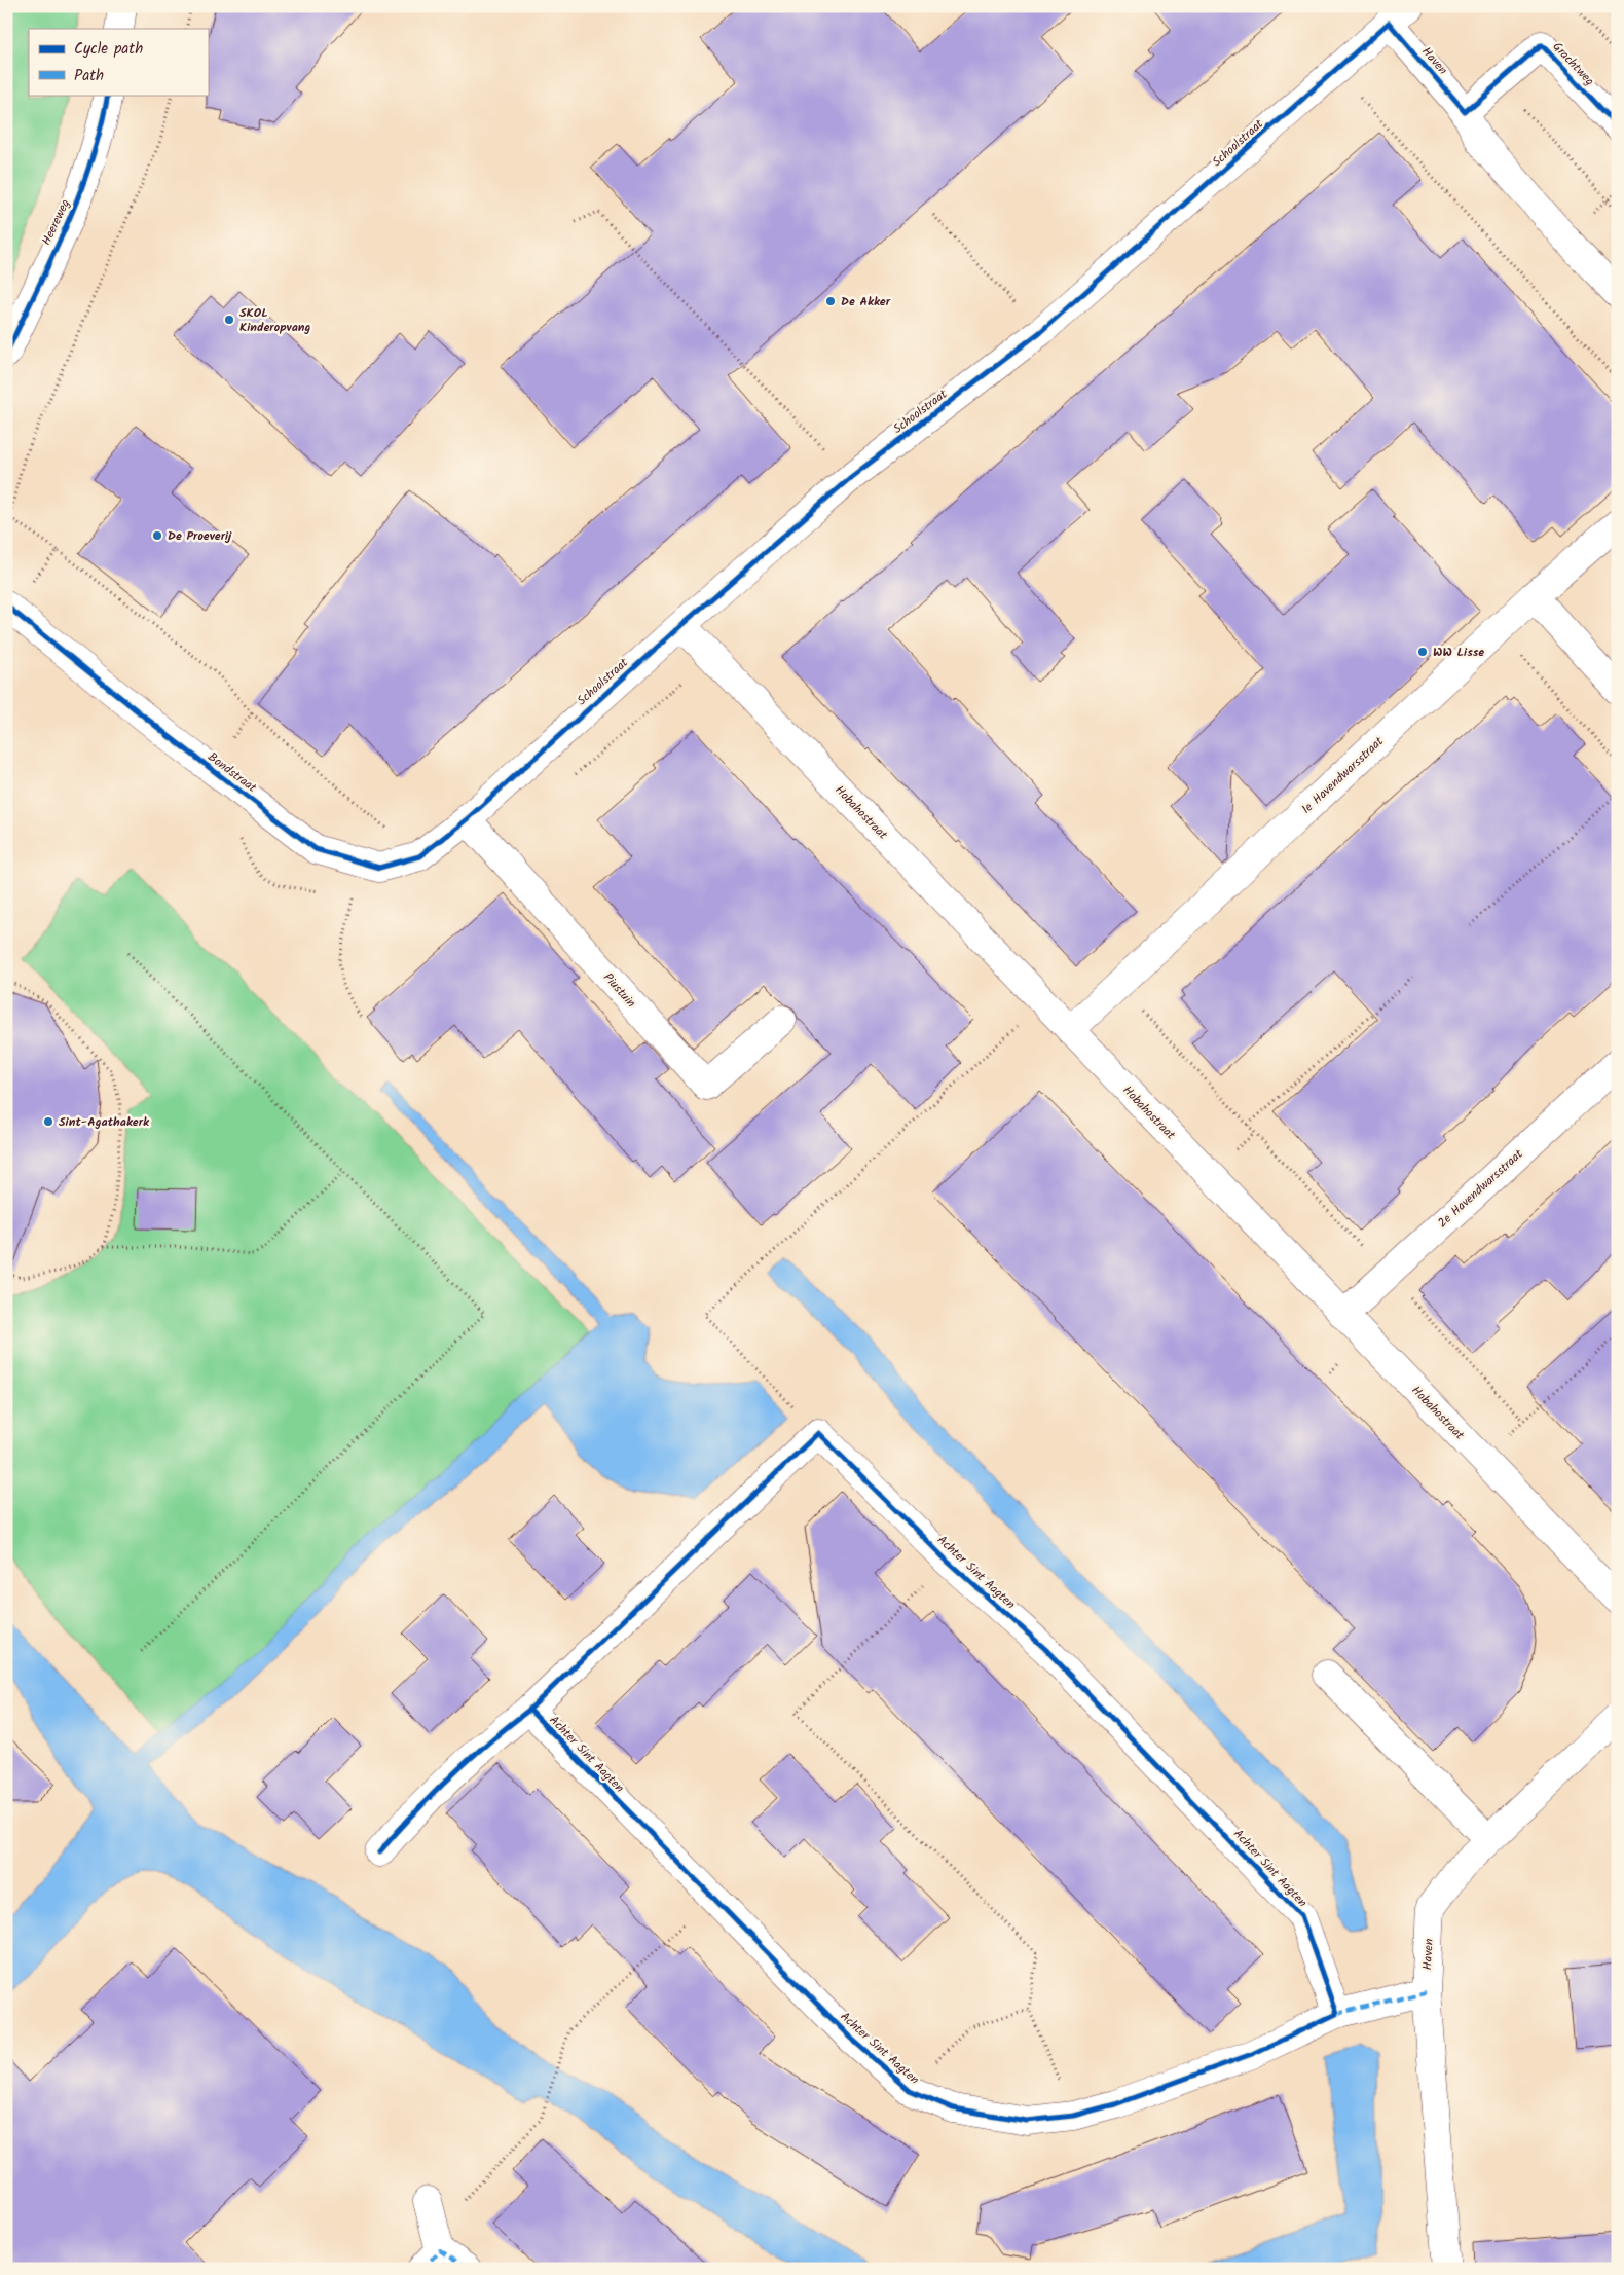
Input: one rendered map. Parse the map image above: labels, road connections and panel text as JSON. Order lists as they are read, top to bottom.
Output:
{
  "streets": {
    "street": [
      "Haven",
      "Grachtweg",
      "Schoolstraat",
      "Heereweg",
      "Bondstraat",
      "1e Havendwarsstraat",
      "Hobahostraat",
      "Piustuin",
      "2e Havendwarsstraat",
      "Achter Sint Aagten"
    ]
  },
  "crossings": [
    ["Haven", "Grachtweg"],
    ["Haven", "Schoolstraat"],
    ["Haven", "Achter Sint Aagten"],
    ["Schoolstraat", "Bondstraat"],
    ["Schoolstraat", "Hobahostraat"],
    ["Schoolstraat", "Piustuin"],
    ["Bondstraat", "Piustuin"],
    ["1e Havendwarsstraat", "Hobahostraat"],
    ["Hobahostraat", "2e Havendwarsstraat"]
  ],
  "places": [
    "De Akker",
    "SKOL Kinderopvang",
    "De Proeverij",
    "WW Lisse",
    "Sint-Agathakerk"
  ],
  "legend": ["Cycle path", "Path"]
}
